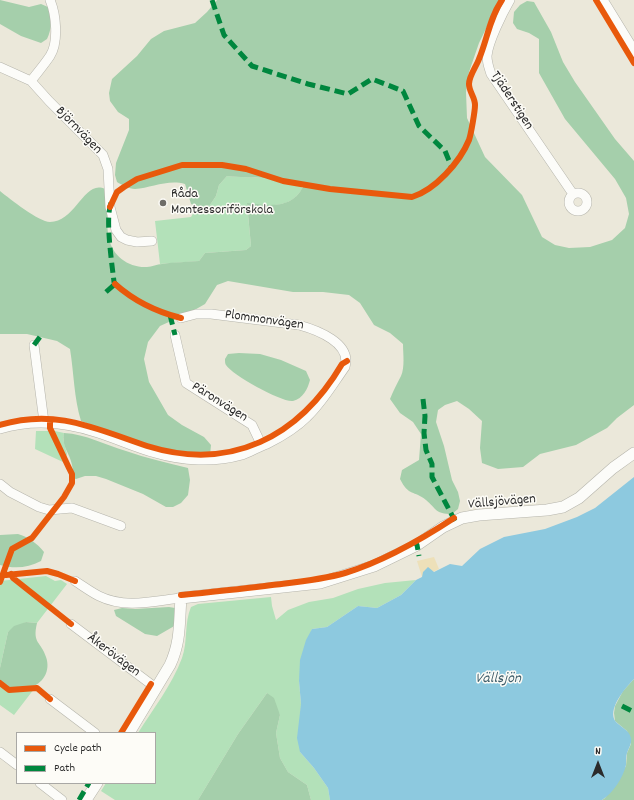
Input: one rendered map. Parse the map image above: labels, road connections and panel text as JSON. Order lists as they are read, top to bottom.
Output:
{
  "streets": {
    "street": [
      "Tjäderstigen",
      "Björnvägen",
      "Plommonvägen",
      "Päronvägen",
      "Vällsjövägen",
      "Åkerövägen"
    ]
  },
  "crossings": [
    ["Plommonvägen", "Päronvägen"]
  ],
  "water": ["Vällsjön"],
  "places": ["Råda Montessoriförskola"],
  "legend": ["Cycle path", "Path"],
  "north": "top"
}
